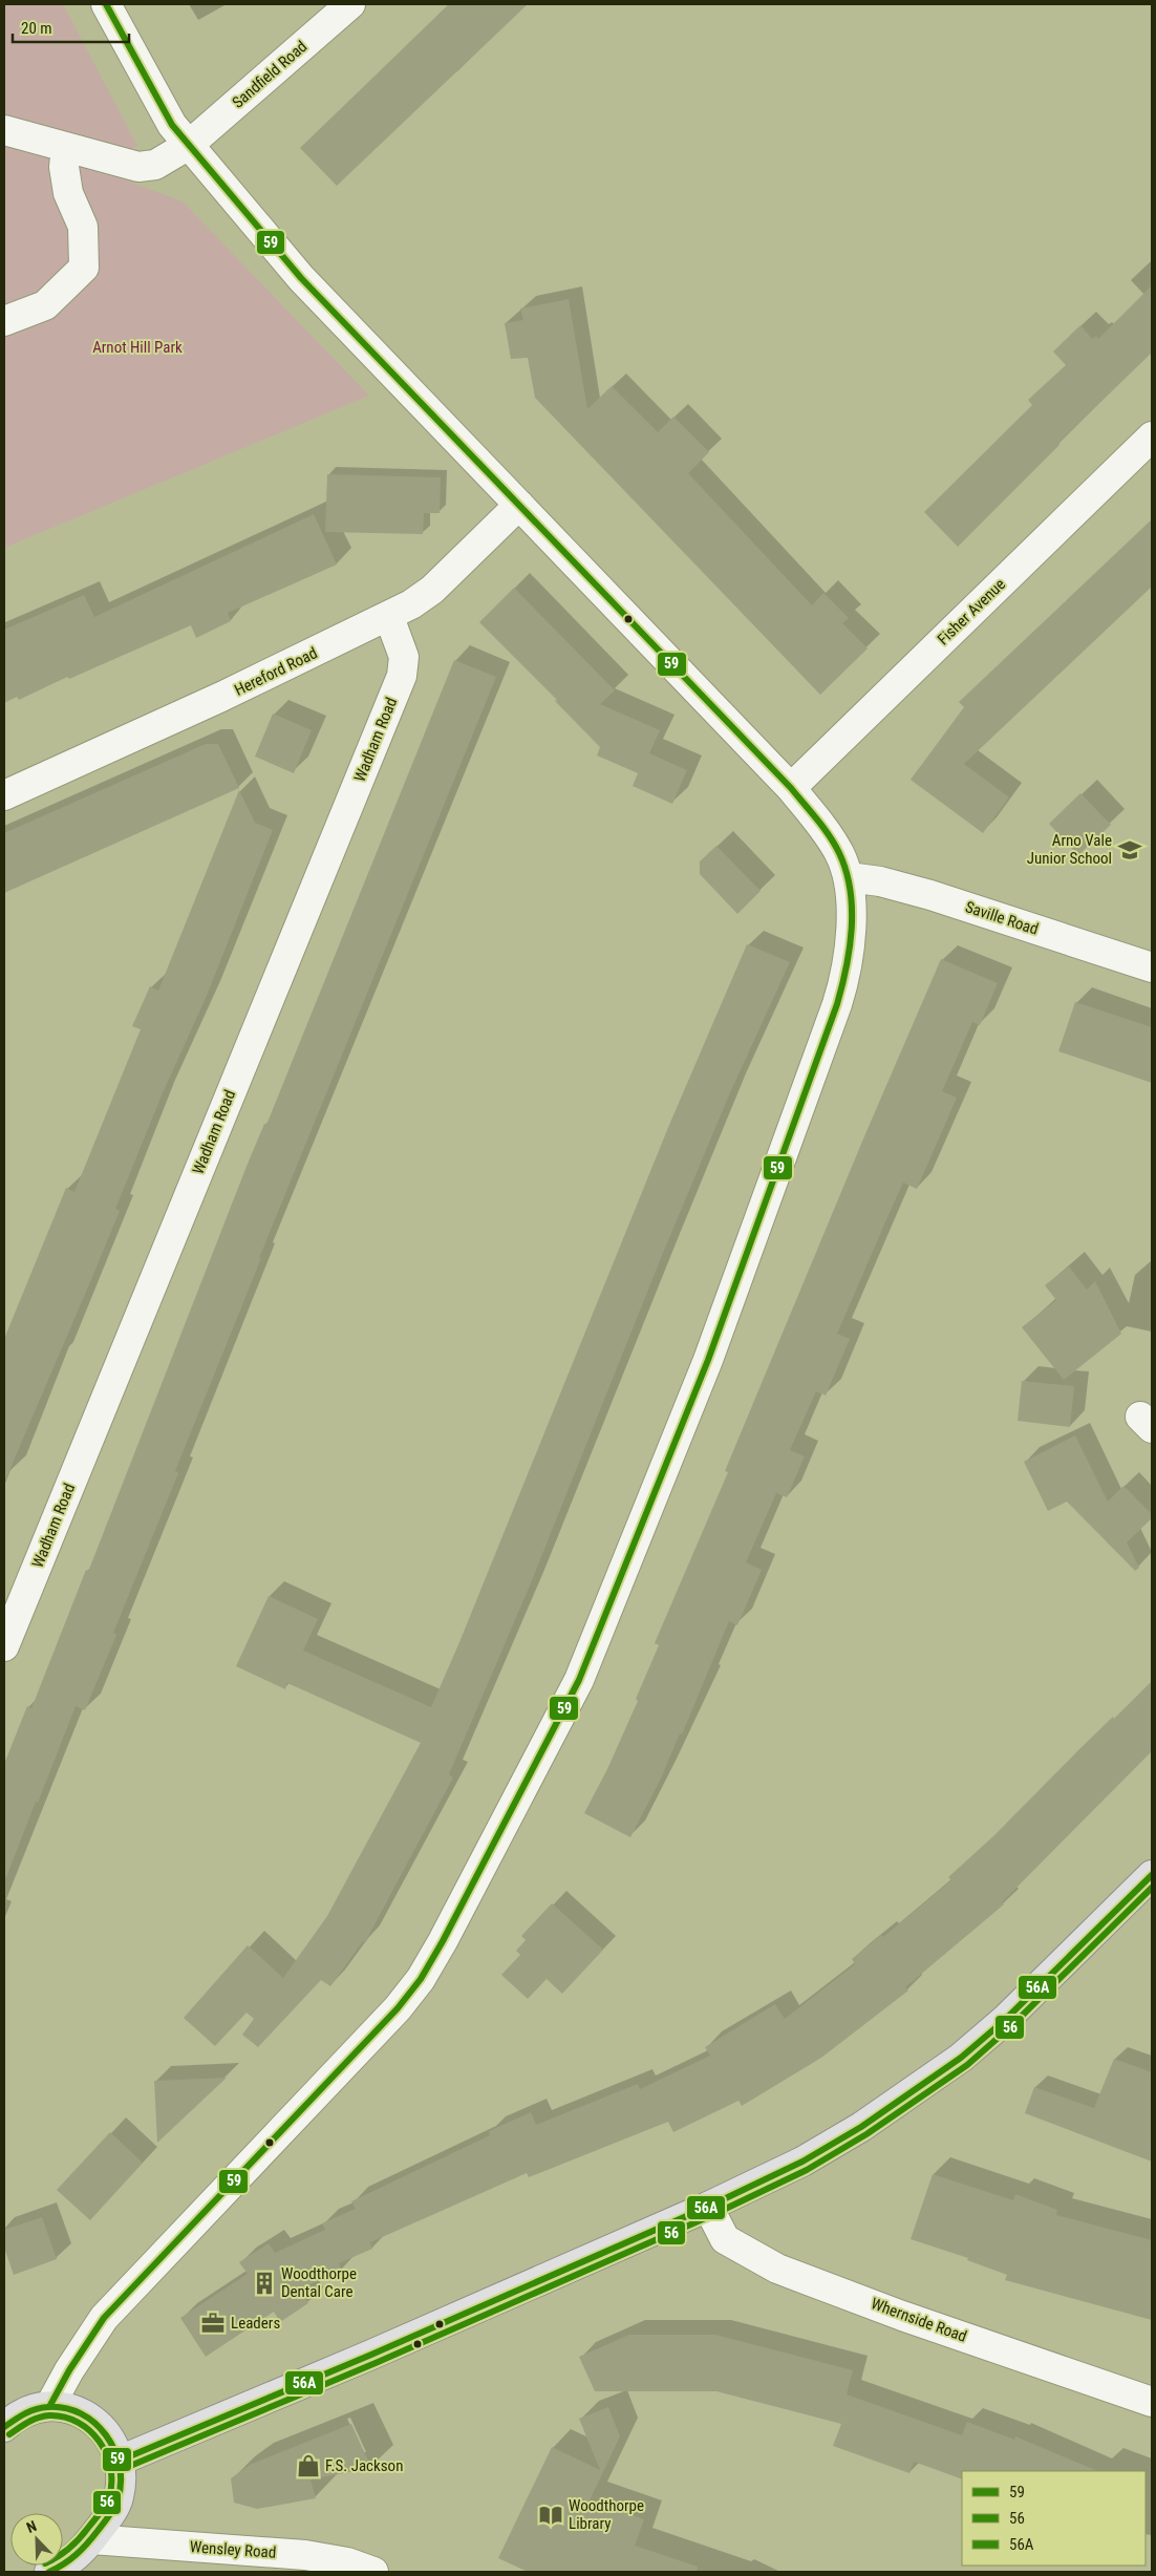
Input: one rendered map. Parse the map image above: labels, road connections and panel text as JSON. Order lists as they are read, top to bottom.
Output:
{
  "streets": {
    "street": [
      "Sandfield Road",
      "Fisher Avenue",
      "Hereford Road",
      "Wadham Road",
      "Saville Road",
      "Whernside Road",
      "Wensley Road"
    ]
  },
  "crossings": [
    ["Hereford Road", "Wadham Road"]
  ],
  "parks": ["Arnot Hill Park"],
  "places": {
    "school or university": ["Arno Vale Junior School"],
    "building": ["Woodthorpe Dental Care"],
    "office": ["Leaders"],
    "shop": ["F.S. Jackson"],
    "library": ["Woodthorpe Library"]
  },
  "lines": ["transit line 59", "transit line 56A", "transit line 56"],
  "legend": ["59", "56", "56A"],
  "scale_bar": "20 m",
  "north": "top left"
}
